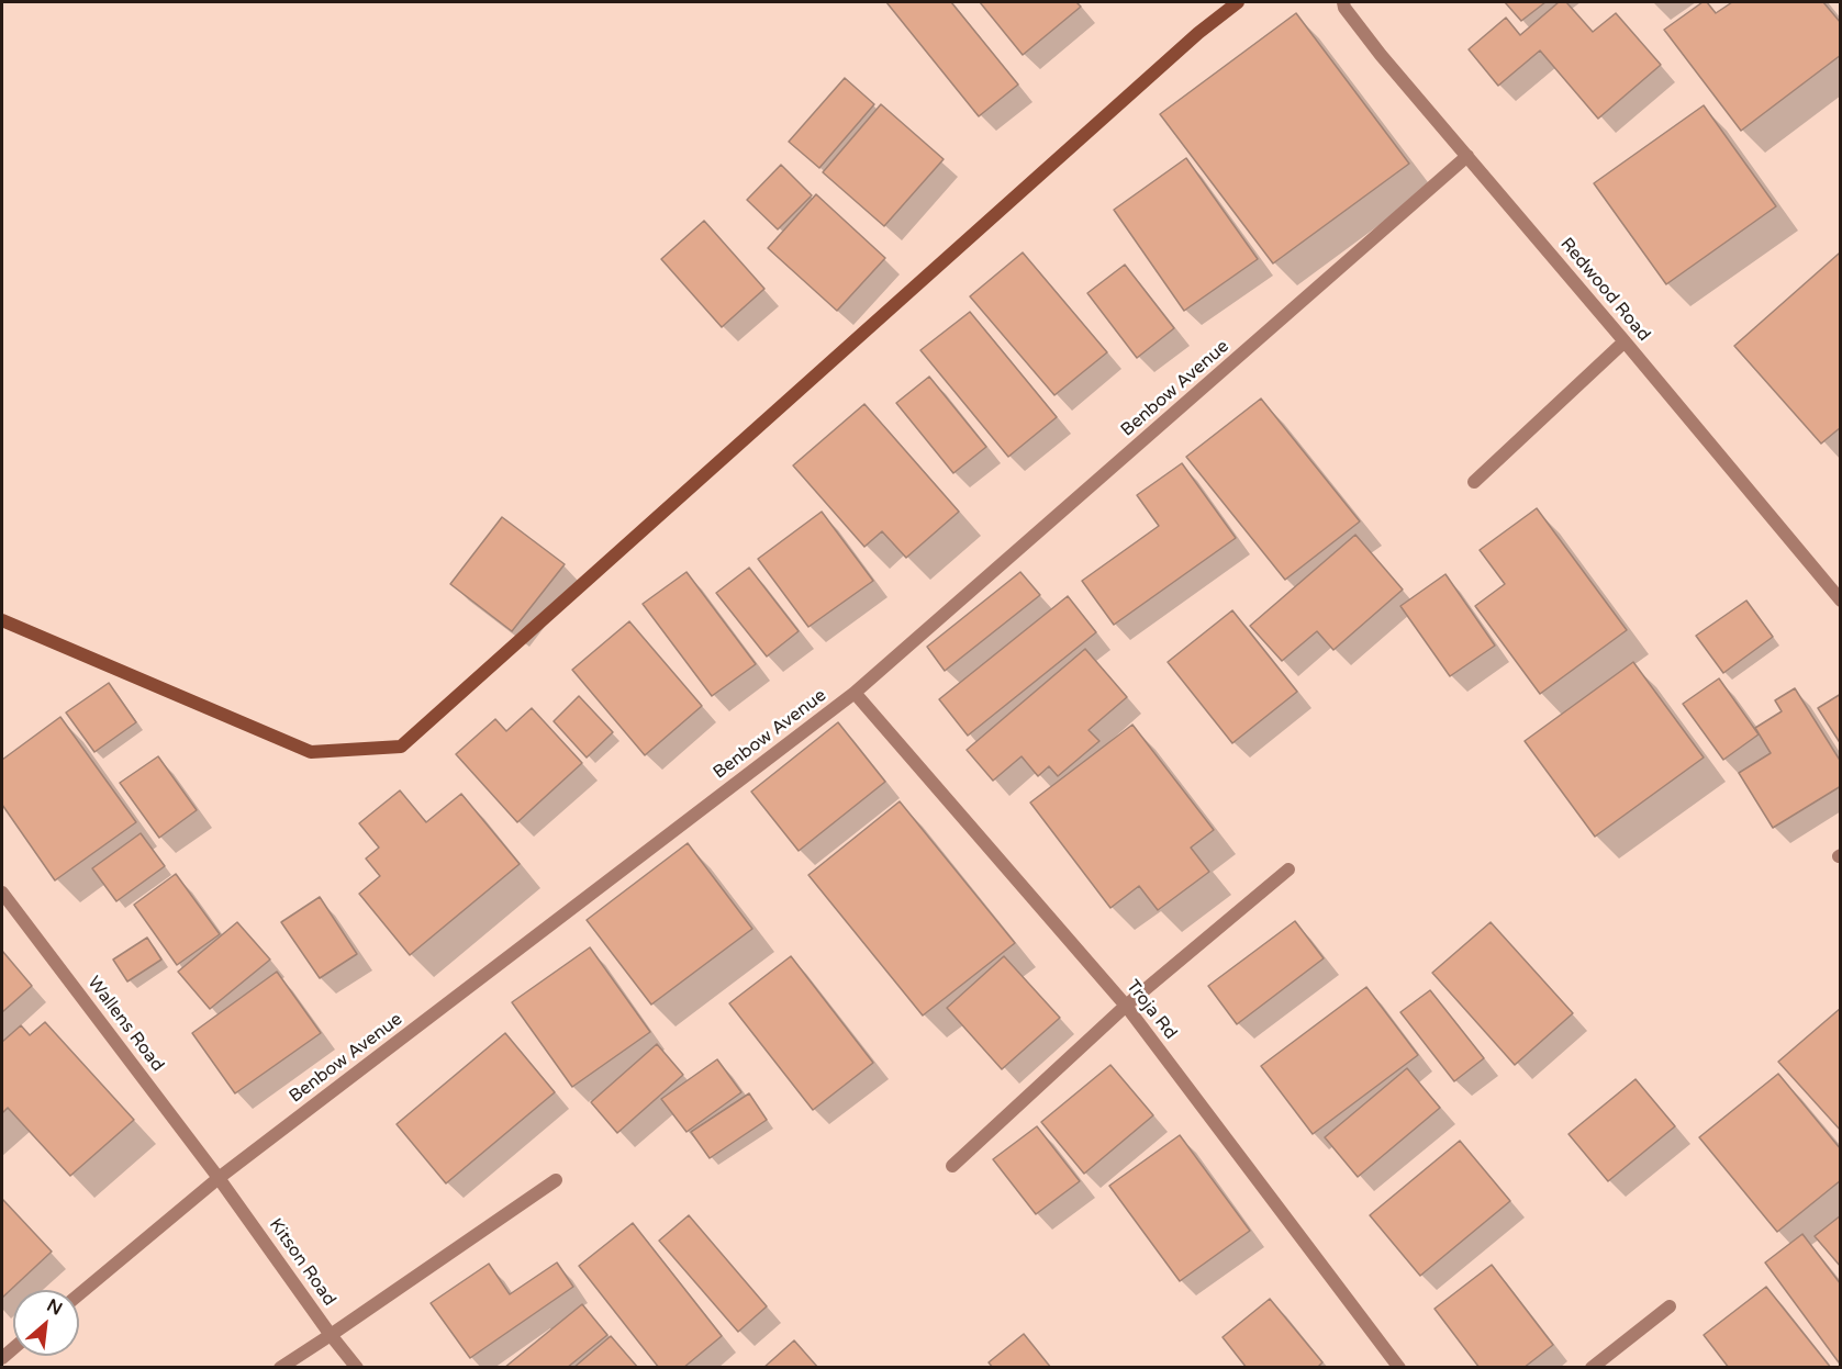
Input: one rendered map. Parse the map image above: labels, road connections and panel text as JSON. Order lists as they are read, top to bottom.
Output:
{
  "streets": {
    "street": [
      "Redwood Road",
      "Benbow Avenue",
      "Troja Rd",
      "Wallens Road",
      "Kitson Road"
    ]
  },
  "crossings": [
    ["Redwood Road", "Benbow Avenue"],
    ["Benbow Avenue", "Troja Rd"],
    ["Benbow Avenue", "Wallens Road"],
    ["Benbow Avenue", "Kitson Road"],
    ["Wallens Road", "Kitson Road"]
  ],
  "north": "top right"
}
